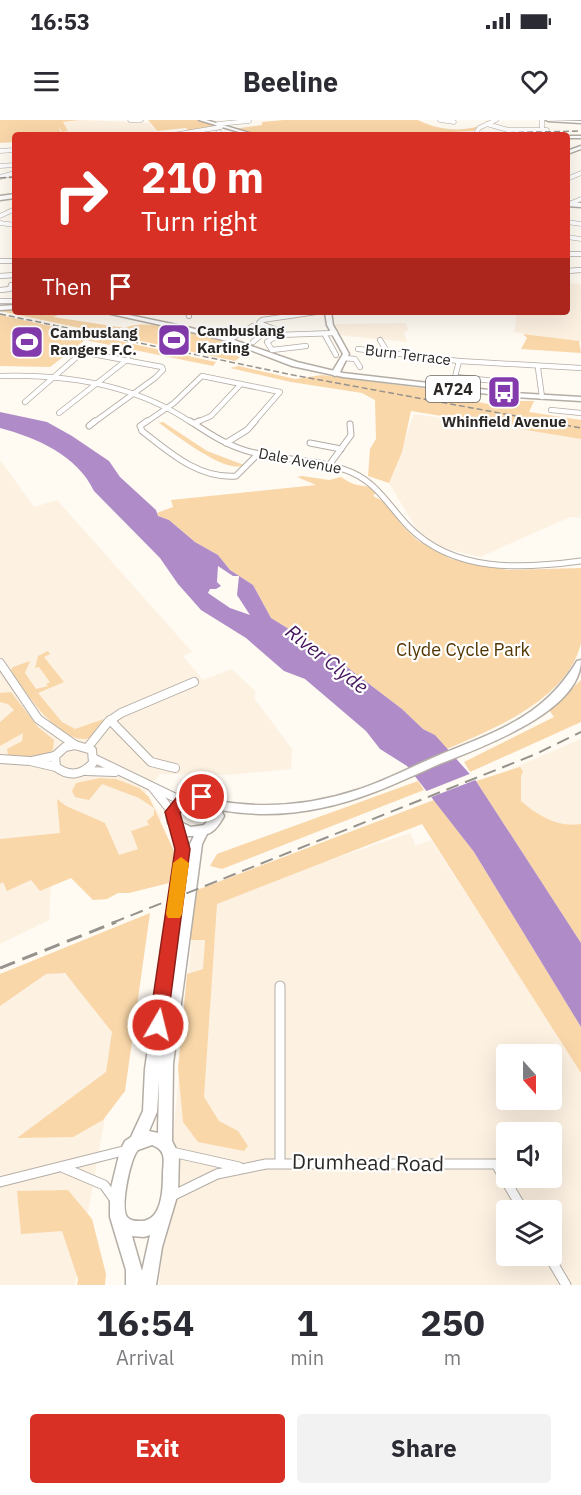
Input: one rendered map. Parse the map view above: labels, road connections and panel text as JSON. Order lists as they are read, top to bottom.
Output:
{
  "streets": {
    "street": [
      "Burn Terrace",
      "A724",
      "Dale Avenue",
      "Drumhead Road"
    ]
  },
  "water": ["River Clyde"],
  "parks": ["Clyde Cycle Park"],
  "places": {
    "sports": ["Cambuslang Karting", "Cambuslang Rangers F.C."],
    "bus stop": ["Whinfield Avenue"]
  },
  "north": "bottom",
  "page": {
    "status": "16:53",
    "header": "Beeline",
    "turn": ["210 m", "Turn right"],
    "then": "Then",
    "eta": [
      "16:54",
      "Arrival",
      "1",
      "min",
      "250",
      "m"
    ],
    "buttons": ["Exit", "Share"]
  }
}
